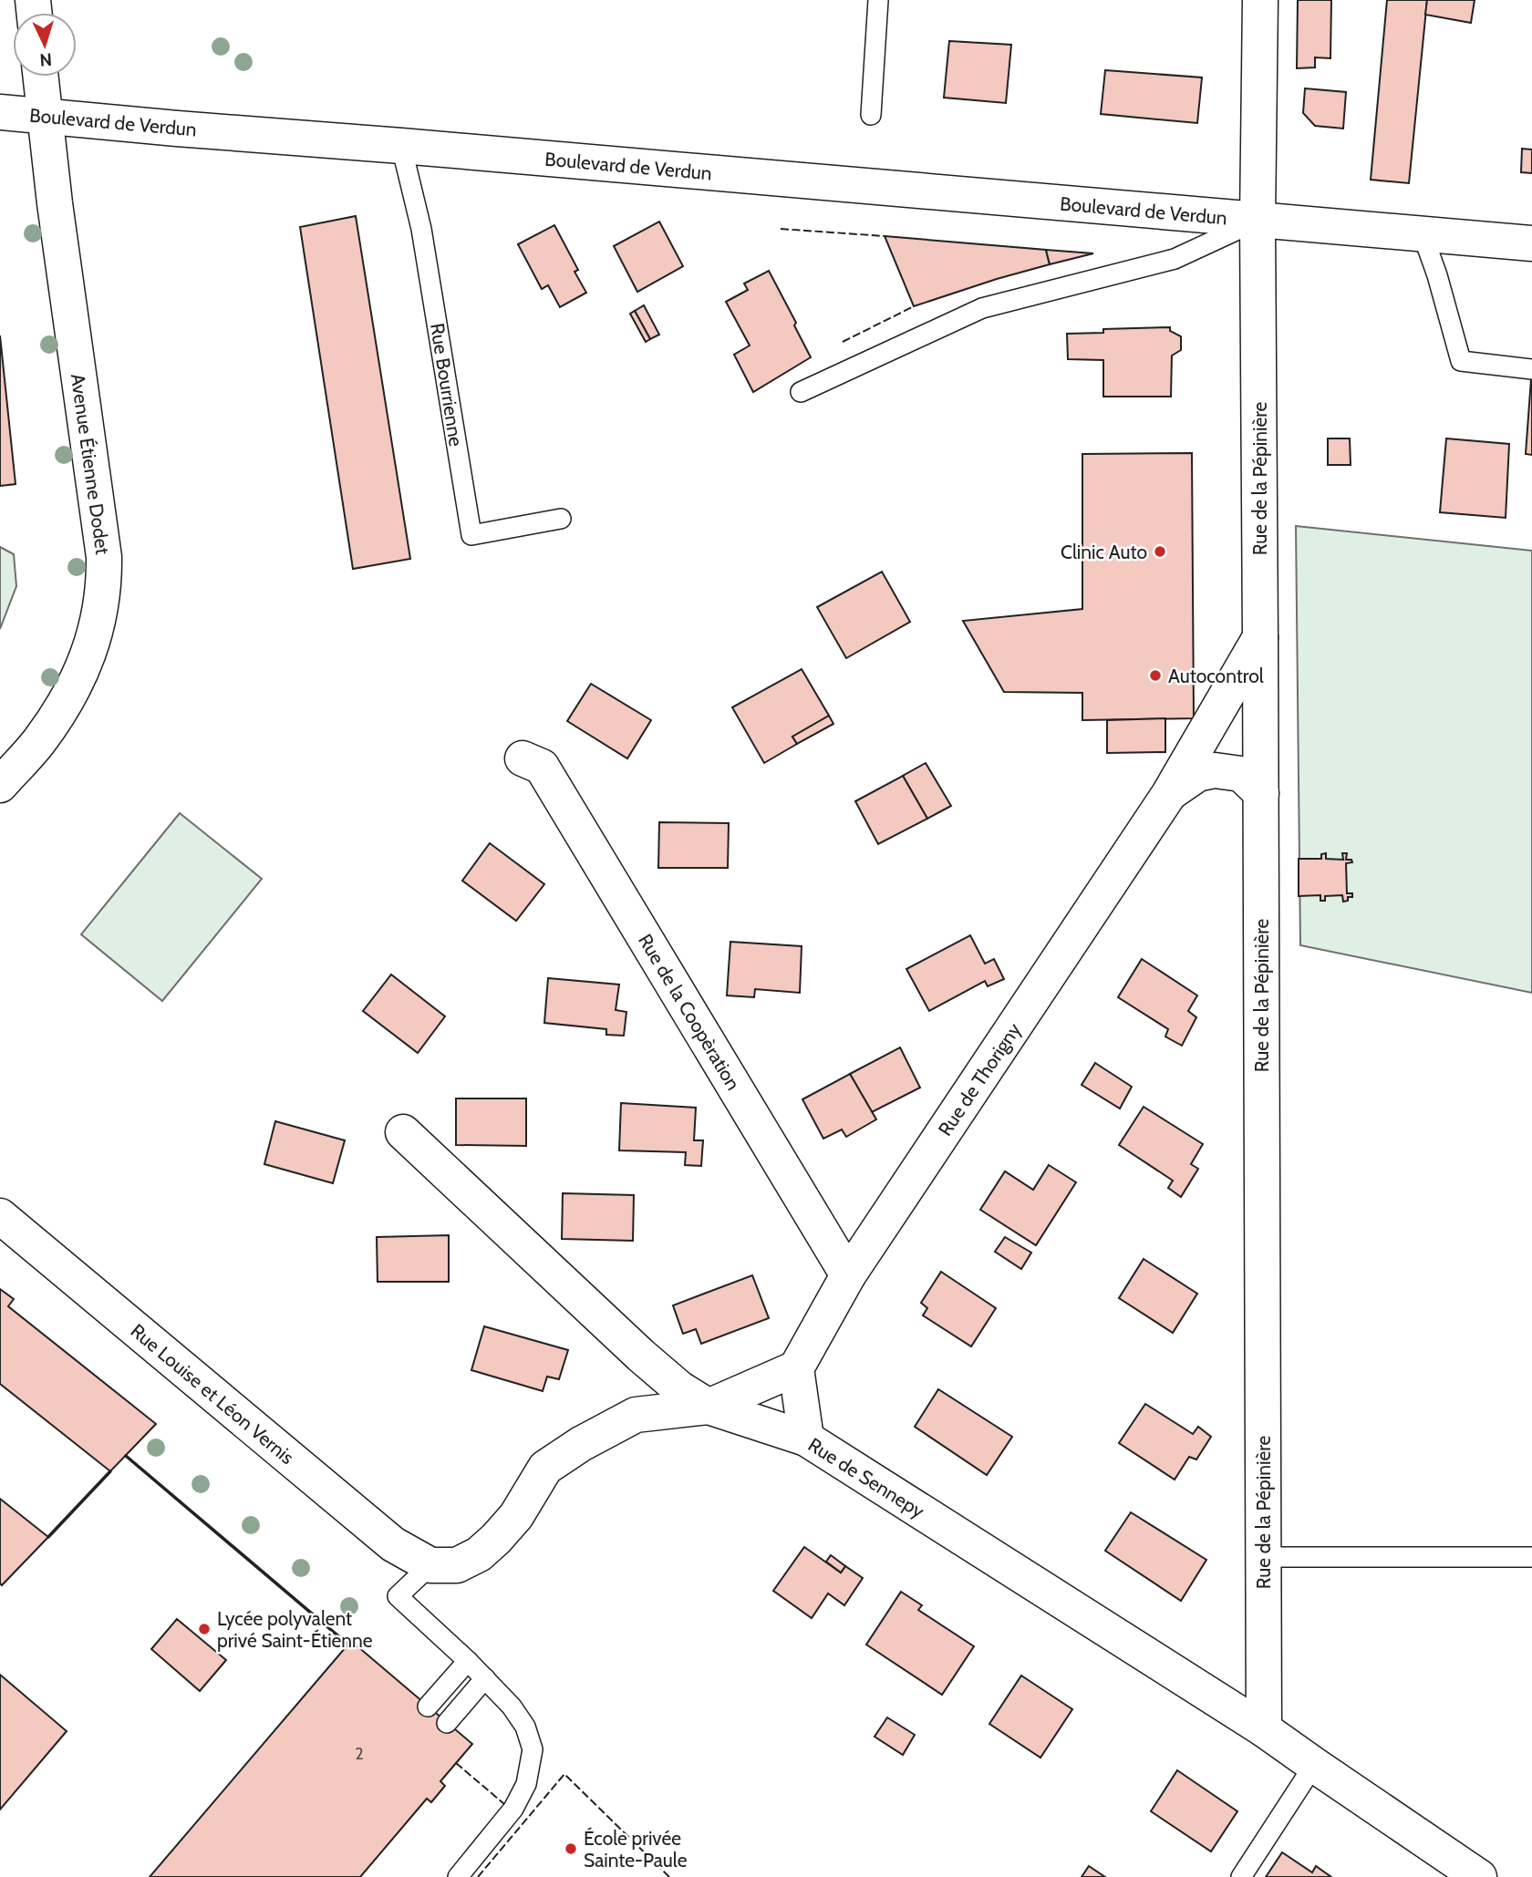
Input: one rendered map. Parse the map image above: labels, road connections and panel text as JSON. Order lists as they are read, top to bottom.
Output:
{
  "streets": {
    "street": [
      "Boulevard de Verdun",
      "Avenue Étienne Dodet",
      "Rue de la Pépinière",
      "Rue de la Coopèration",
      "Rue de Thorigny",
      "Rue Louise et Léon Vernis",
      "Rue de Sennepy"
    ],
    "lane": ["Rue Bourrienne"]
  },
  "crossings": [
    ["Boulevard de Verdun", "Rue Bourrienne"],
    ["Boulevard de Verdun", "Avenue Étienne Dodet"],
    ["Boulevard de Verdun", "Rue de la Pépinière"],
    ["Rue de la Pépinière", "Rue de Thorigny"],
    ["Rue de la Pépinière", "Rue de Sennepy"],
    ["Rue de la Coopèration", "Rue de Thorigny"]
  ],
  "places": [
    "Clinic Auto",
    "Autocontrol",
    "Lycée polyvalent privé Saint-Étienne",
    "École privée Sainte-Paule"
  ],
  "house_numbers": ["2"],
  "north": "bottom"
}
